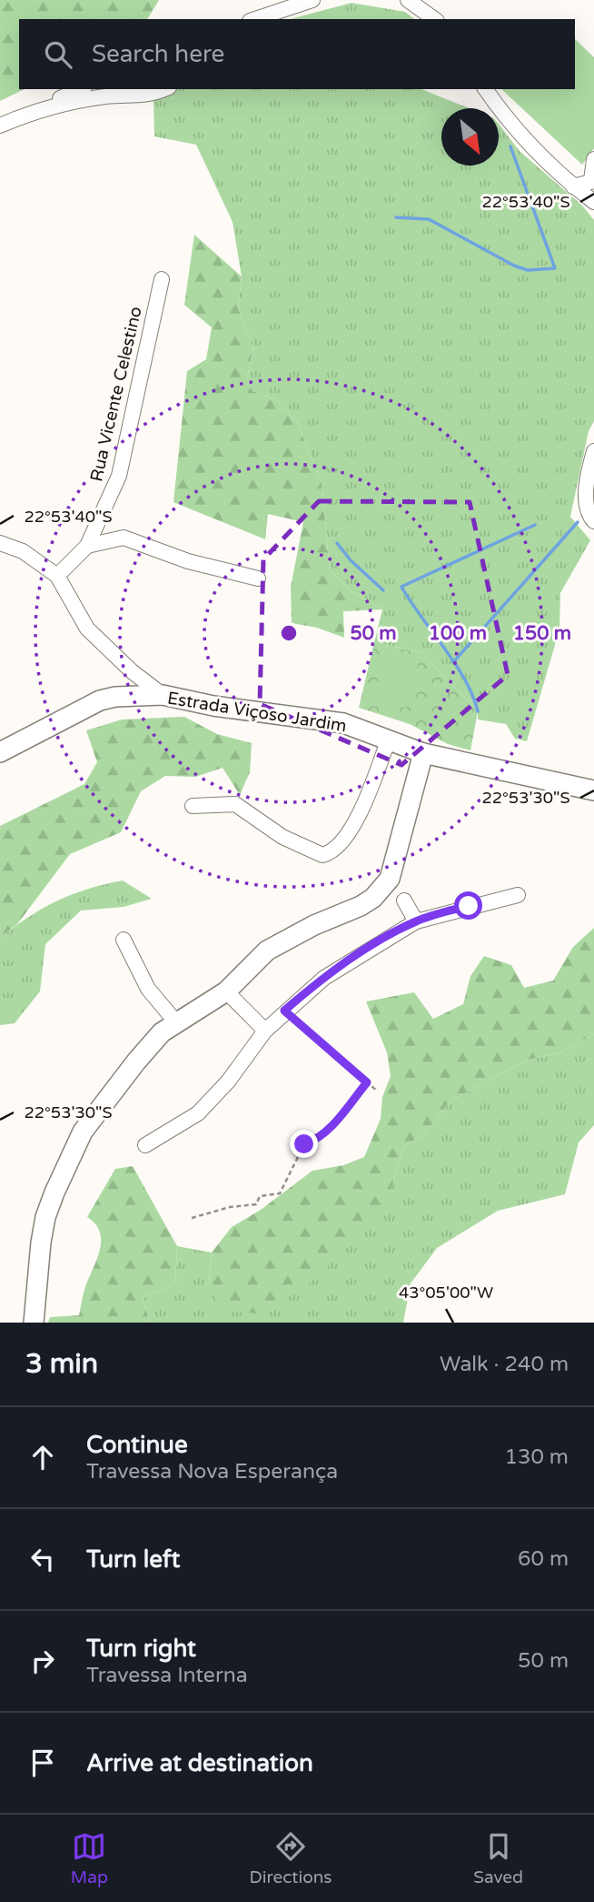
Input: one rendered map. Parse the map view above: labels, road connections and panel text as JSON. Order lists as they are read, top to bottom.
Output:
{
  "streets": {
    "street": ["Rua Vicente Celestino", "Estrada Viçoso Jardim"]
  },
  "north": "bottom right",
  "page": {
    "search": "Search here",
    "heading": ["3 min", "Walk · 240 m"],
    "list": [
      ["Continue", "Travessa Nova Esperança", "130 m"],
      ["Turn left", "60 m"],
      ["Turn right", "Travessa Interna", "50 m"],
      "Arrive at destination"
    ],
    "nav": ["Map", "Directions", "Saved"]
  },
  "coordinates": ["22°53'40\"S", "22°53'30\"S", "43°05'00\"W"],
  "rings": ["50 m", "100 m", "150 m"]
}
